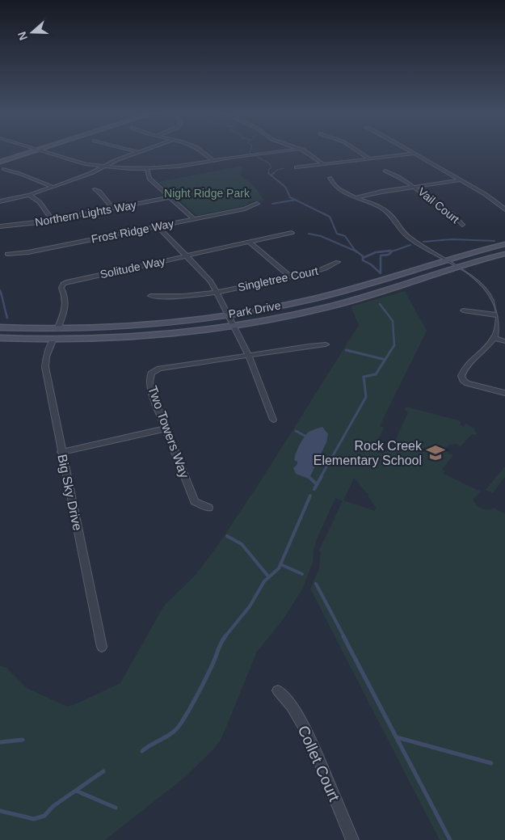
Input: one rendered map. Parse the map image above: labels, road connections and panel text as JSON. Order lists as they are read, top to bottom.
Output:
{
  "streets": {
    "main road": ["Park Drive"],
    "street": [
      "Vail Court",
      "Northern Lights Way",
      "Frost Ridge Way",
      "Solitude Way",
      "Singletree Court",
      "Two Towers Way",
      "Big Sky Drive",
      "Collet Court"
    ]
  },
  "crossings": [
    ["Solitude Way", "Park Drive"],
    ["Park Drive", "Big Sky Drive"]
  ],
  "parks": ["Night Ridge Park"],
  "places": {
    "school or university": ["Rock Creek Elementary School"]
  },
  "north": "left"
}
